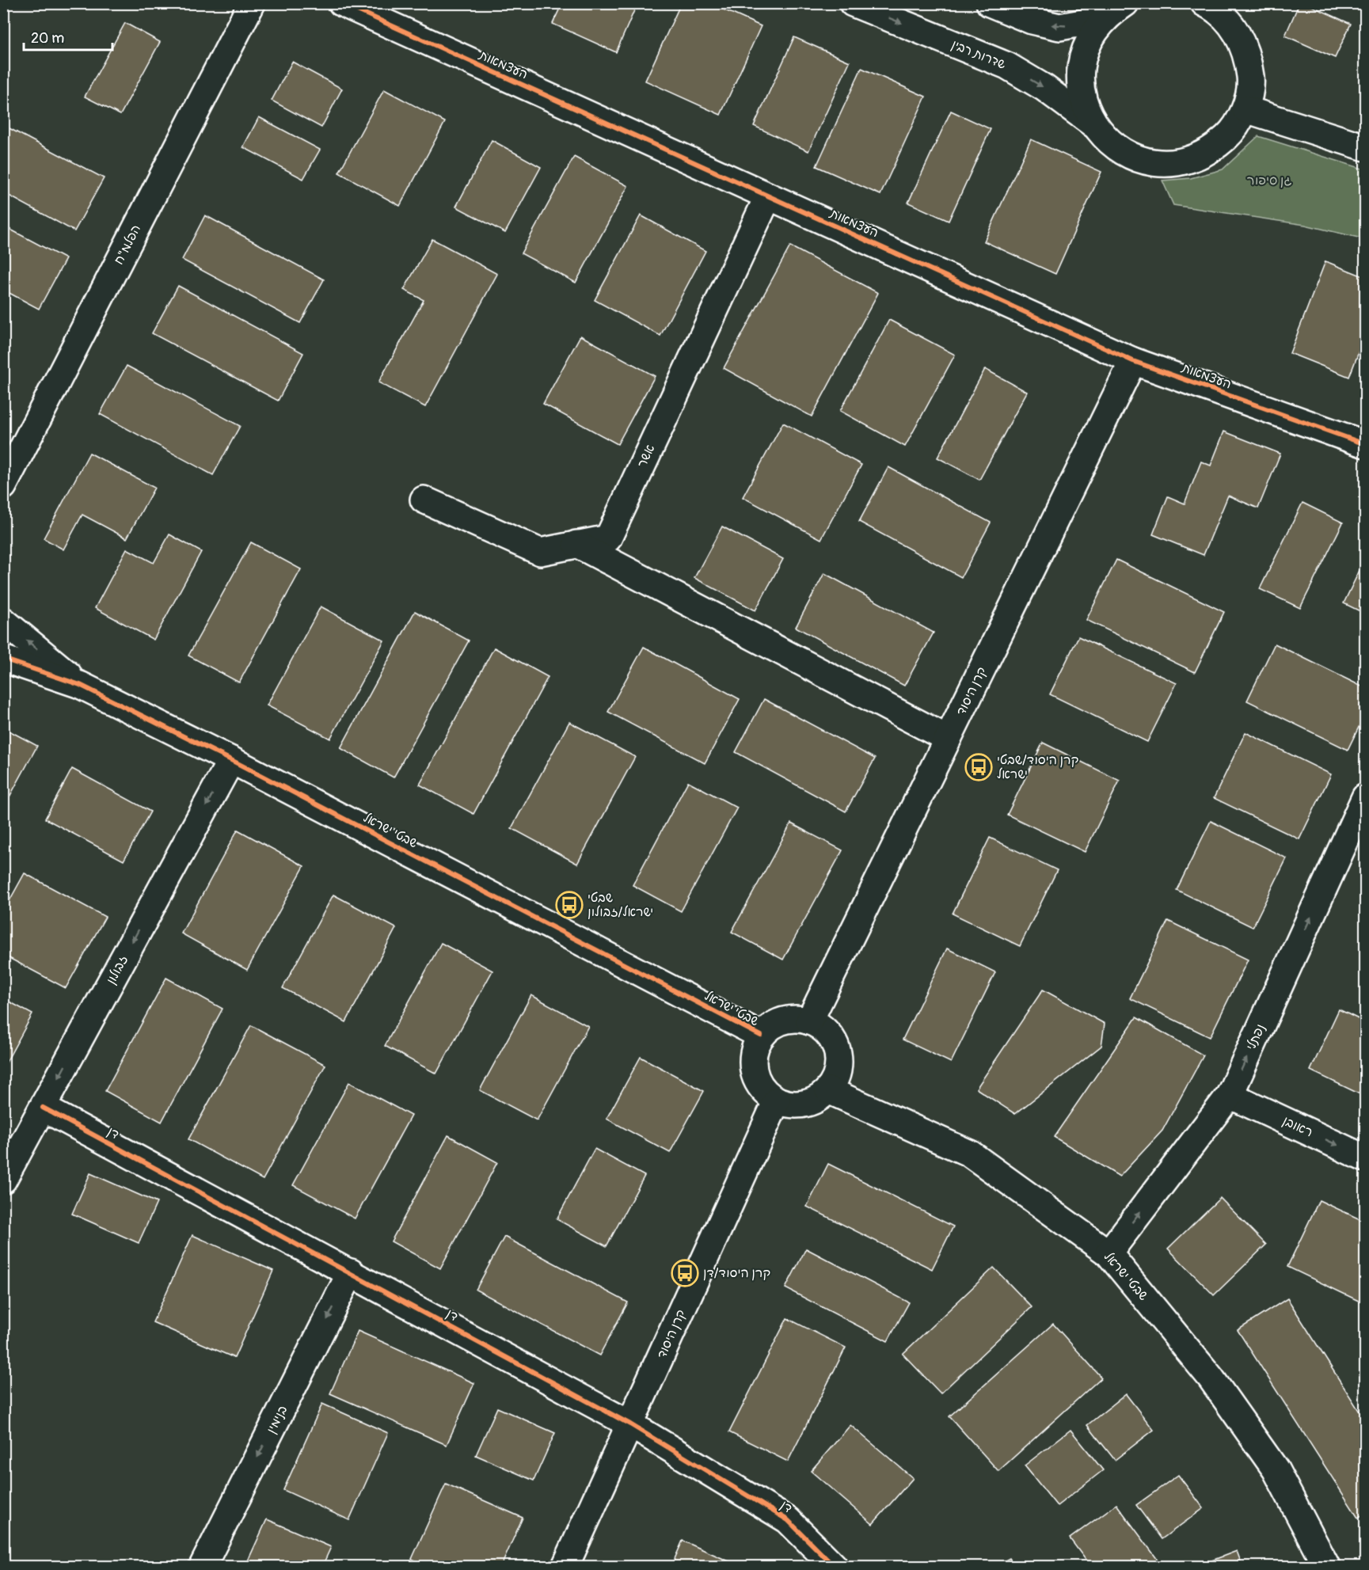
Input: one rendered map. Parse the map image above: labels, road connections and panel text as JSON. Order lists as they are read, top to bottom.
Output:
{
  "streets": {
    "street": [
      "שדרות רבין",
      "העצמאות",
      "הפלמ\"ח",
      "אשר",
      "קרן היסוד",
      "שבטי ישראל",
      "זבולון",
      "נפתלי",
      "ראובן",
      "דן",
      "בנימין"
    ]
  },
  "crossings": [
    ["העצמאות", "אשר"],
    ["העצמאות", "קרן היסוד"],
    ["קרן היסוד", "שבטי ישראל"],
    ["קרן היסוד", "דן"],
    ["שבטי ישראל", "זבולון"],
    ["שבטי ישראל", "נפתלי"],
    ["זבולון", "דן"],
    ["נפתלי", "ראובן"],
    ["דן", "בנימין"]
  ],
  "one_way": [
    "זבולון",
    "נפתלי",
    "ראובן",
    "בנימין"
  ],
  "parks": ["גן סיפור"],
  "places": {
    "bus stop": ["קרן היסוד/שבטי ישראל", "שבטי ישראל/זבולון", "קרן היסוד/דן"]
  },
  "scale_bar": "20 m"
}
